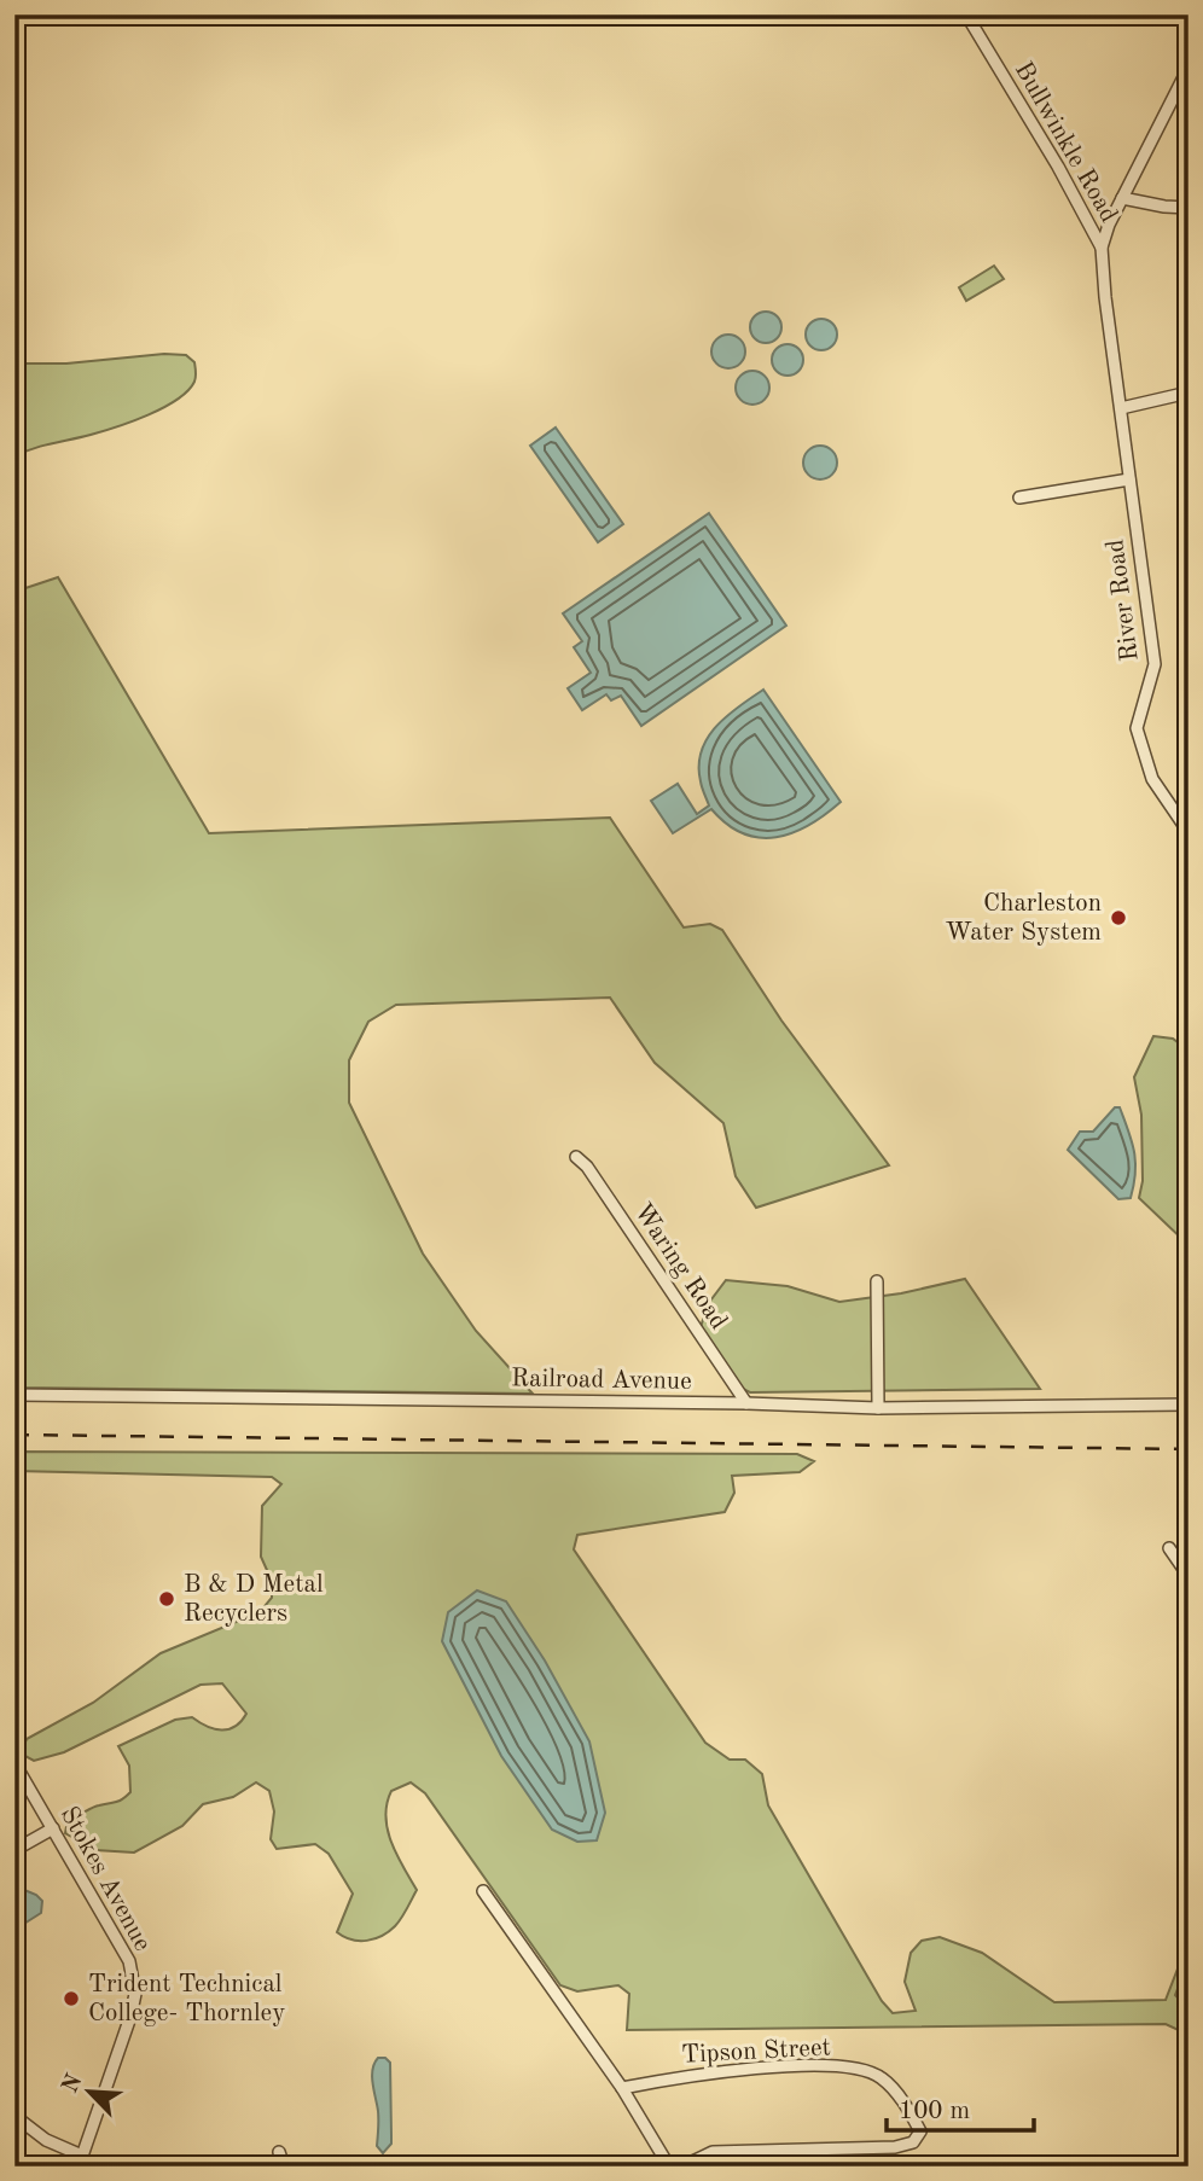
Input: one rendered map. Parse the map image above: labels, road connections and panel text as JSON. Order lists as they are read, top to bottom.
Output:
{
  "streets": {
    "street": [
      "Bullwinkle Road",
      "River Road",
      "Waring Road",
      "Railroad Avenue",
      "Stokes Avenue",
      "Tipson Street"
    ]
  },
  "crossings": [
    ["Bullwinkle Road", "River Road"],
    ["Waring Road", "Railroad Avenue"]
  ],
  "places": ["Charleston Water System", "B & D Metal Recyclers", "Trident Technical College- Thornley"],
  "scale_bar": "100 m",
  "north": "top left"
}
